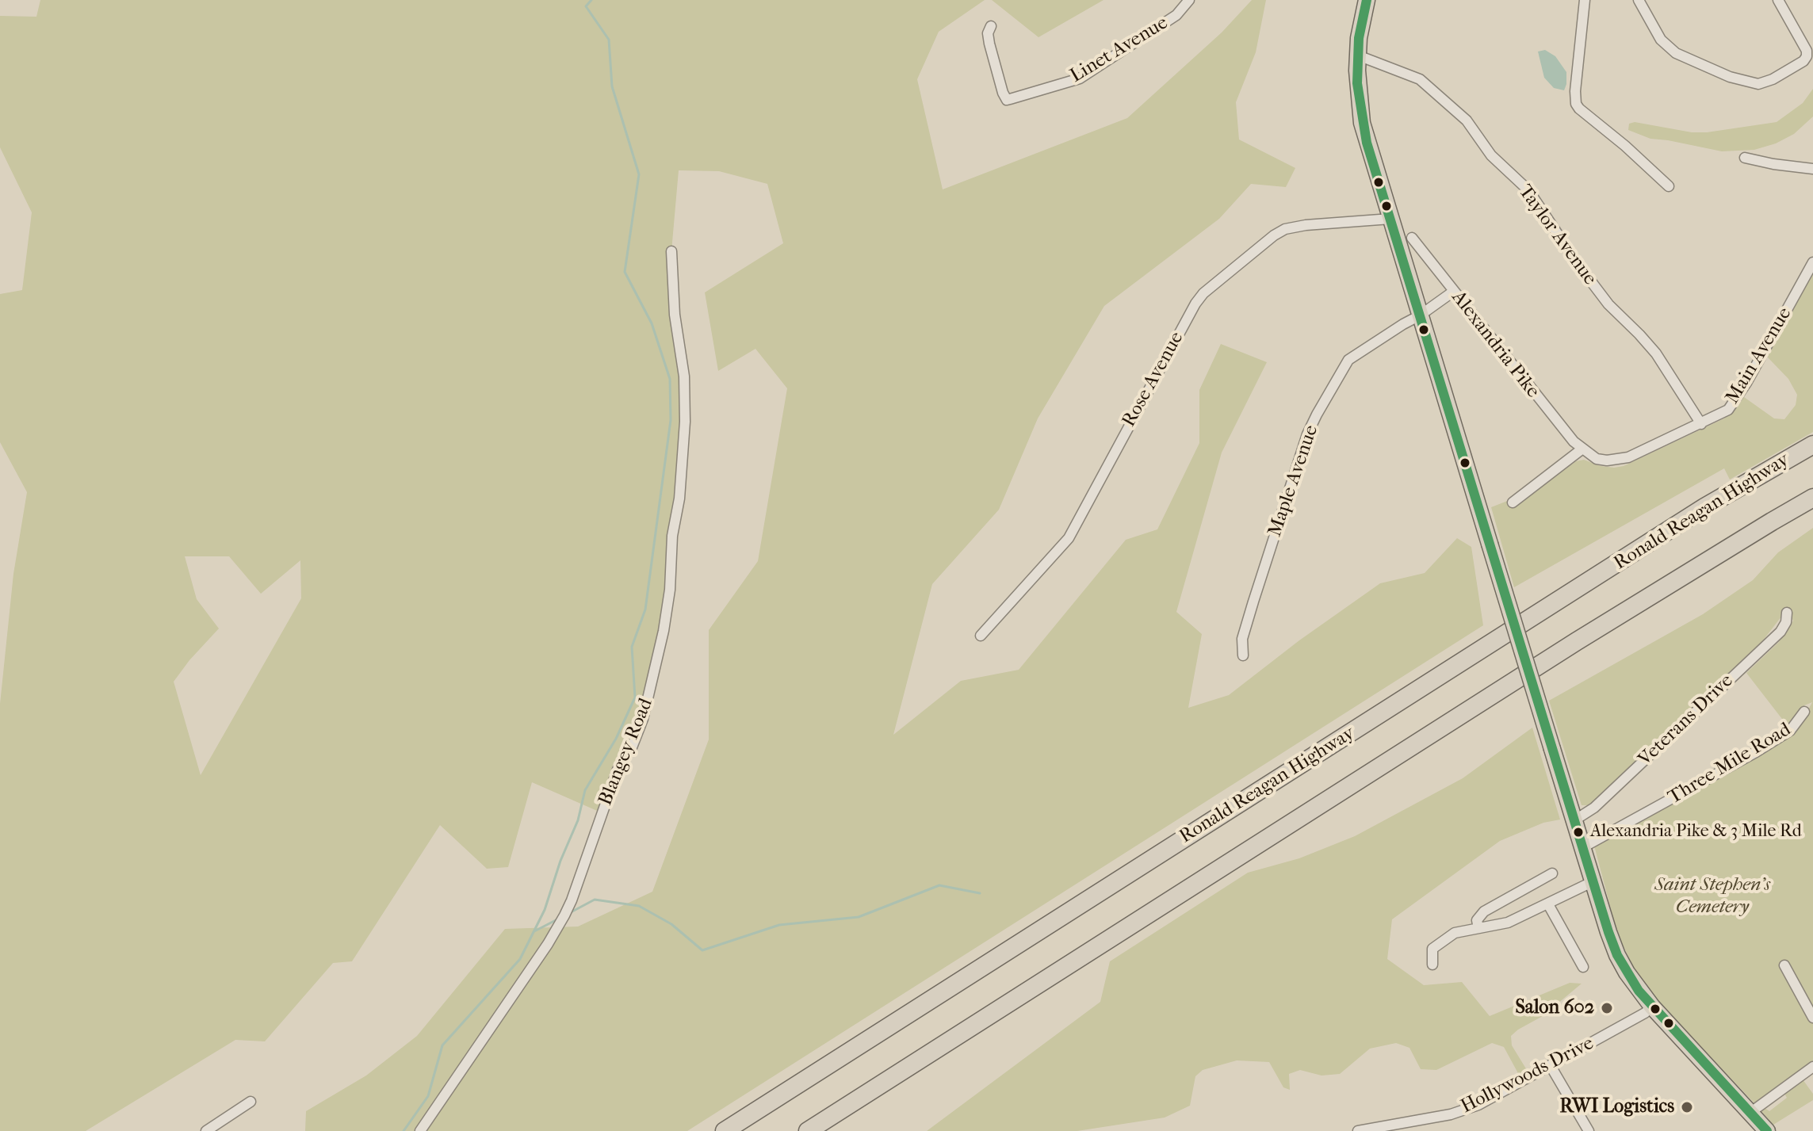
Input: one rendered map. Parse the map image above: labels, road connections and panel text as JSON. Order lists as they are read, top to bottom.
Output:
{
  "streets": {
    "highway": ["Ronald Reagan Highway"],
    "street": [
      "Linet Avenue",
      "Taylor Avenue",
      "Alexandria Pike",
      "Main Avenue",
      "Rose Avenue",
      "Maple Avenue",
      "Veterans Drive",
      "Blangey Road",
      "Three Mile Road",
      "Hollywoods Drive"
    ]
  },
  "crossings": [
    ["Taylor Avenue", "Main Avenue"],
    ["Alexandria Pike", "Main Avenue"],
    ["Alexandria Pike", "Maple Avenue"]
  ],
  "parks": ["Saint Stephen’s Cemetery"],
  "places": ["Alexandria Pike & 3 Mile Rd", "Salon 602", "RWI Logistics"]
}
